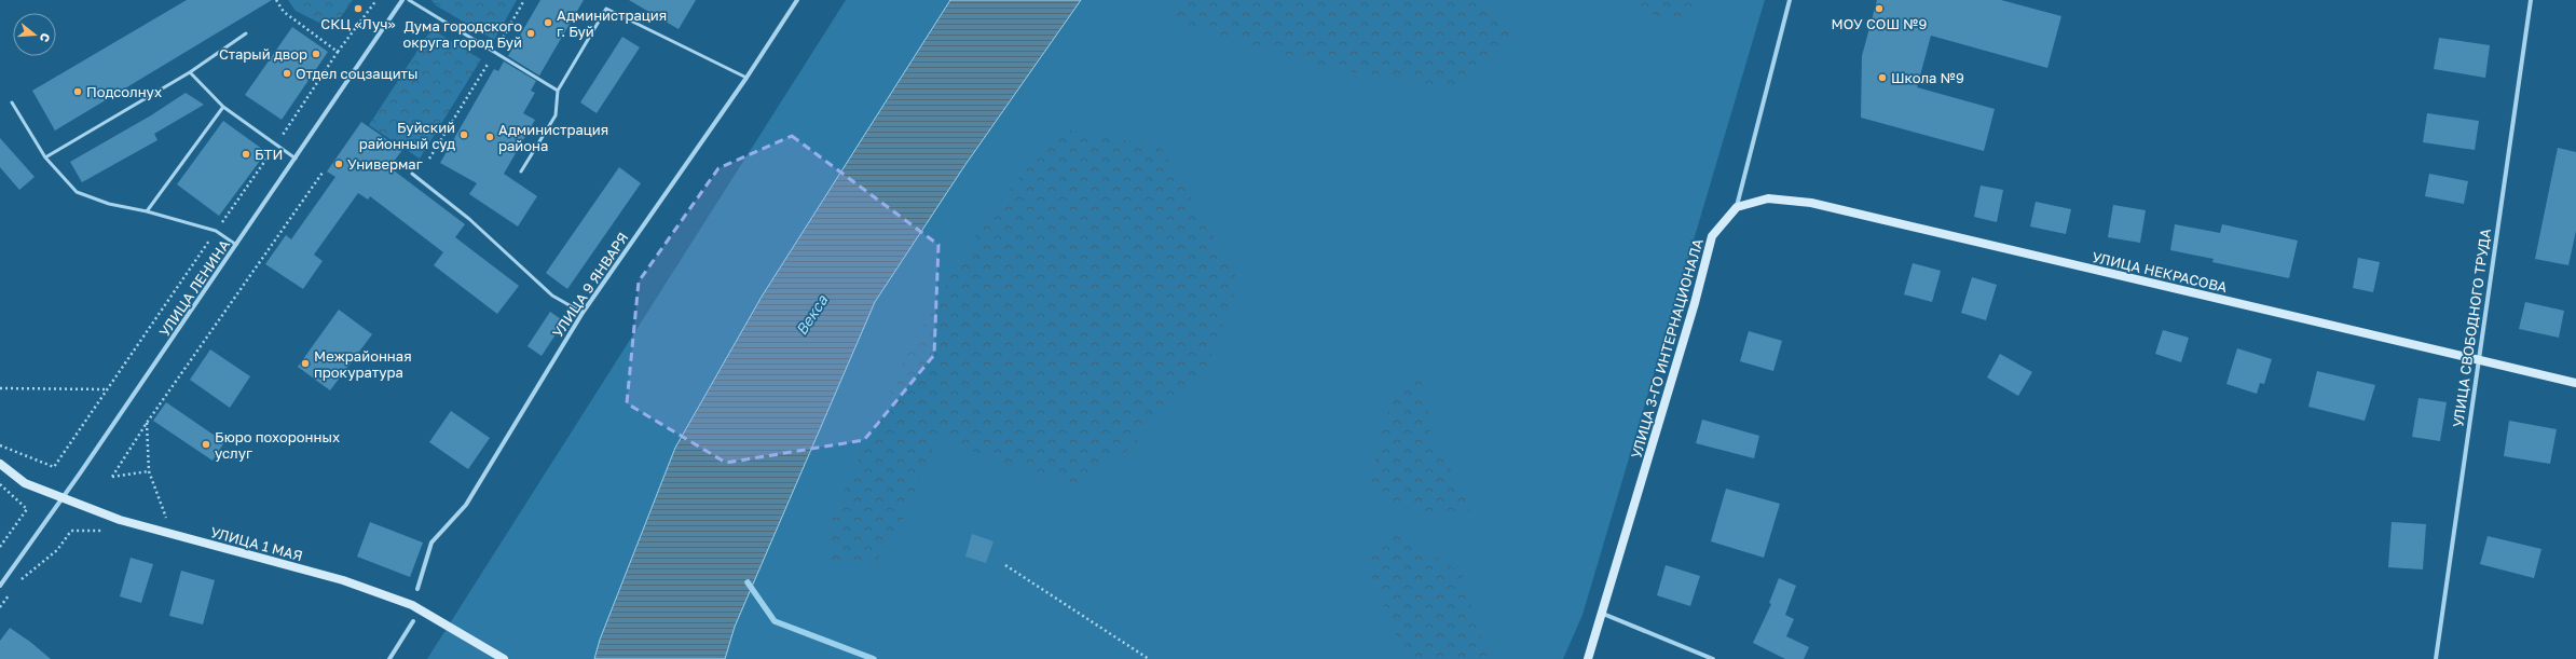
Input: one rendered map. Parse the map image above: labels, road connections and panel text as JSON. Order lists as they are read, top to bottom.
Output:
{
  "streets": {
    "street": [
      "УЛИЦА НЕКРАСОВА",
      "УЛИЦА 9 ЯНВАРЯ",
      "УЛИЦА ЛЕНИНА",
      "УЛИЦА СВОБОДНОГО ТРУДА",
      "УЛИЦА 3-ГО ИНТЕРНАЦИОНАЛА",
      "УЛИЦА 1 МАЯ"
    ]
  },
  "crossings": [
    ["УЛИЦА НЕКРАСОВА", "УЛИЦА СВОБОДНОГО ТРУДА"],
    ["УЛИЦА НЕКРАСОВА", "УЛИЦА 3-ГО ИНТЕРНАЦИОНАЛА"],
    ["УЛИЦА ЛЕНИНА", "УЛИЦА 1 МАЯ"]
  ],
  "water": ["Векса"],
  "places": [
    "СКЦ «Луч»",
    "МОУ СОШ №9",
    "Администрация г. Буй",
    "Дума городского округа город Буй",
    "Старый двор",
    "Отдел соцзащиты",
    "Школа №9",
    "Подсолнух",
    "Буйский районный суд",
    "Администрация района",
    "БТИ",
    "Универмаг",
    "Межрайонная прокуратура",
    "Бюро похоронных услуг"
  ],
  "north": "right"
}
